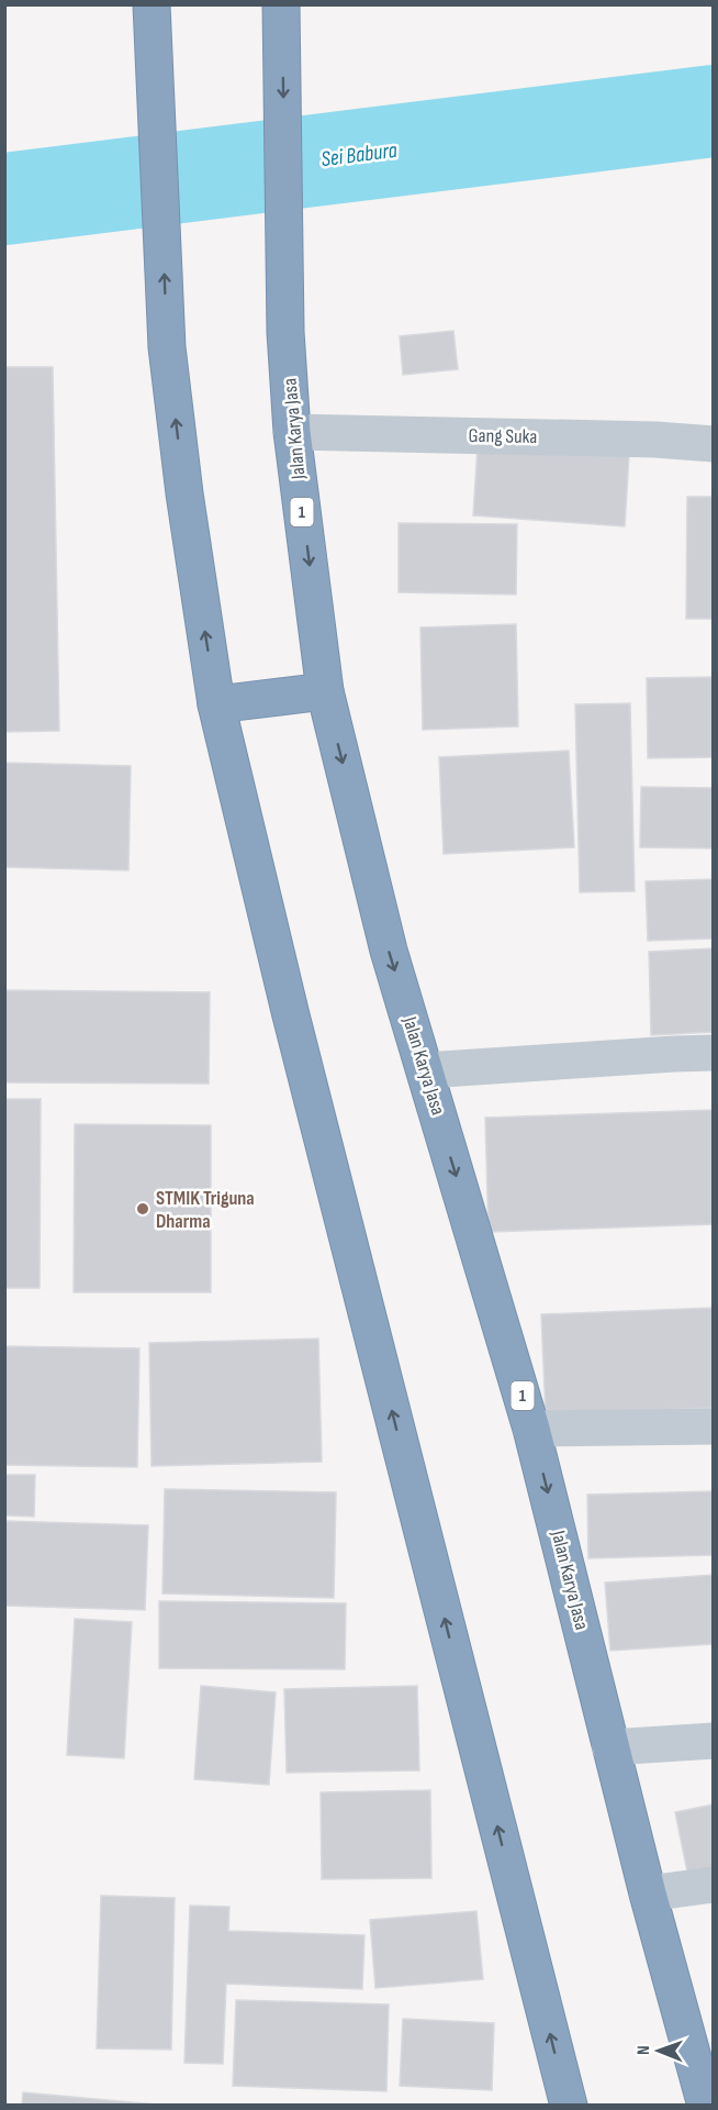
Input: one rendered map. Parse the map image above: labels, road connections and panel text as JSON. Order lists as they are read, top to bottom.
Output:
{
  "streets": {
    "highway": ["Jalan Karya Jasa", "1"],
    "street": ["Gang Suka"]
  },
  "crossings": [
    ["Jalan Karya Jasa", "Gang Suka"]
  ],
  "water": ["Sei Babura"],
  "places": ["STMIK Triguna Dharma"],
  "north": "left"
}
